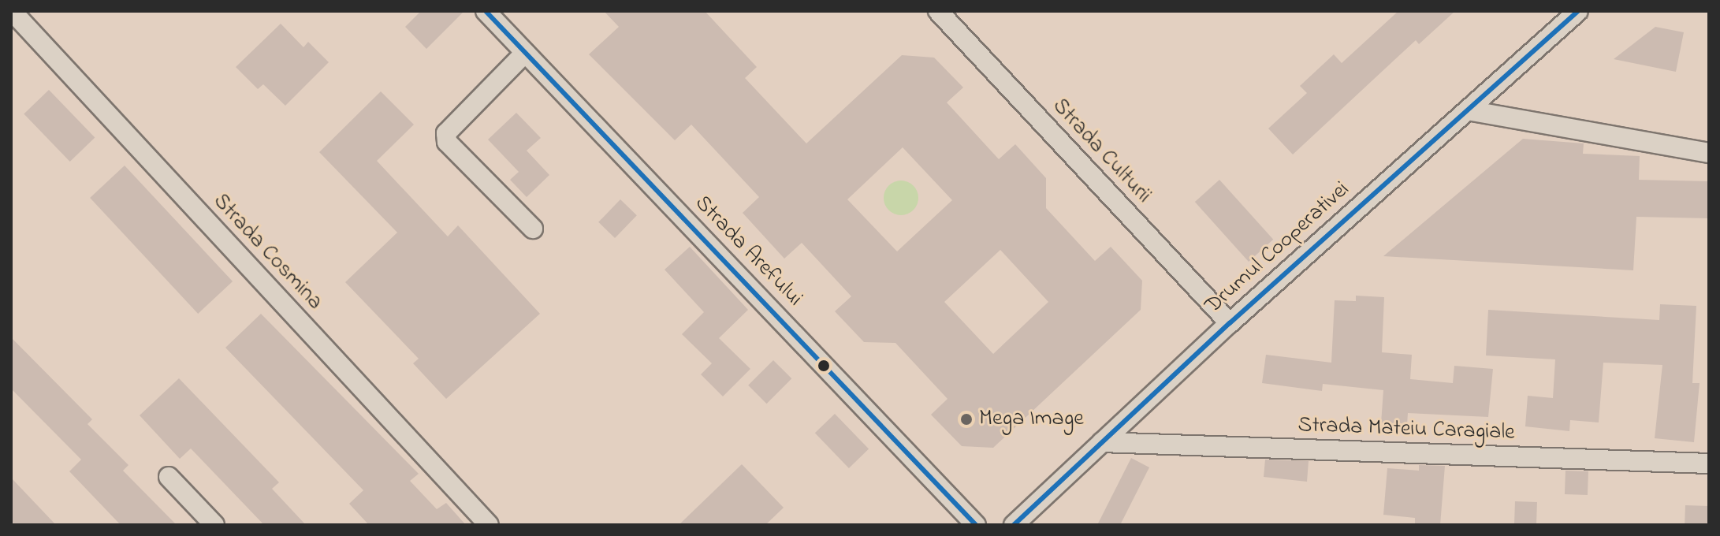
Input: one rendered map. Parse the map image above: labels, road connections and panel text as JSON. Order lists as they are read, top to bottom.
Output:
{
  "streets": {
    "street": [
      "Strada Culturii",
      "Drumul Cooperativei",
      "Strada Arefului",
      "Strada Cosmina",
      "Strada Mateiu Caragiale"
    ]
  },
  "crossings": [
    ["Strada Culturii", "Drumul Cooperativei"],
    ["Drumul Cooperativei", "Strada Mateiu Caragiale"]
  ],
  "places": ["Mega Image"]
}
